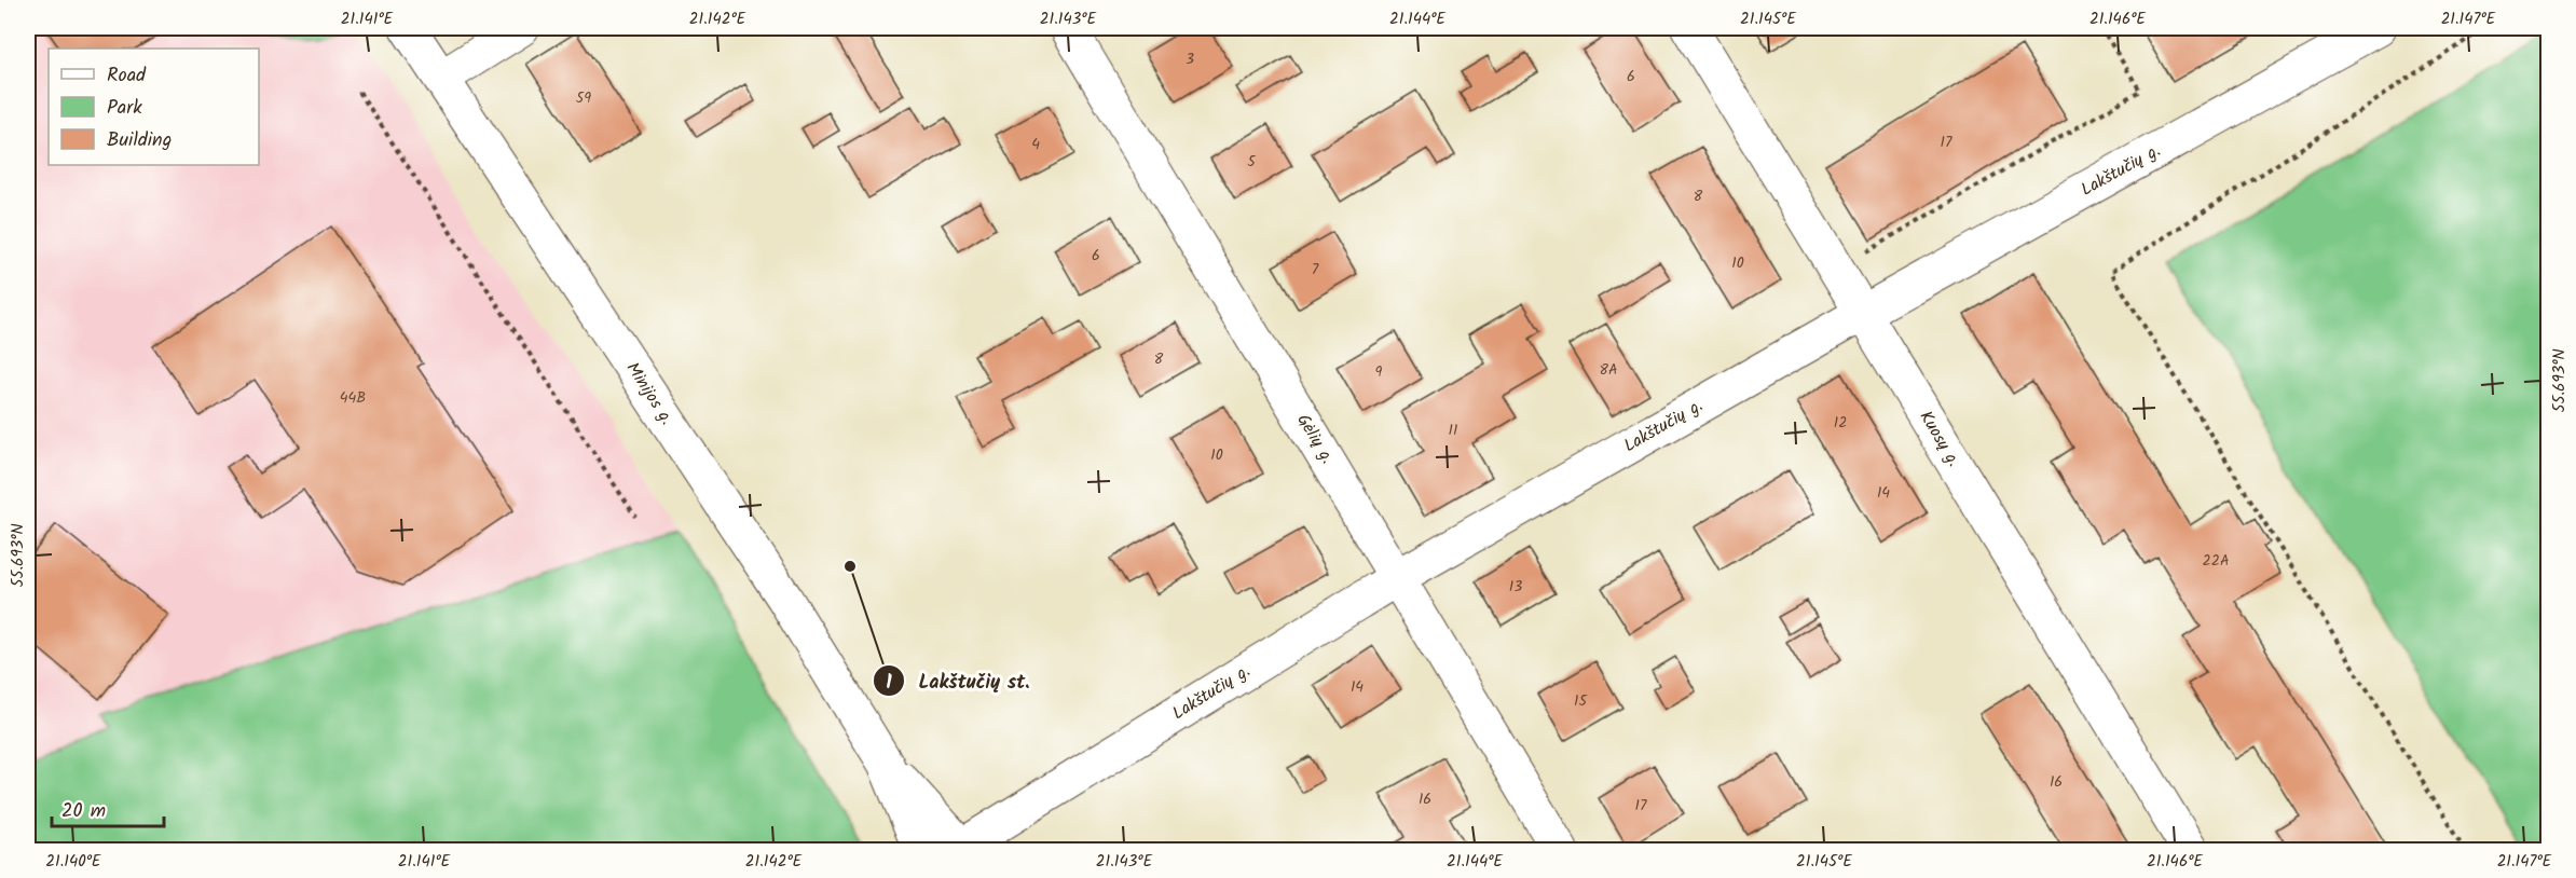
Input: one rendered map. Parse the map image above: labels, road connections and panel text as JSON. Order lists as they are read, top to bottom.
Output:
{
  "streets": {
    "street": [
      "Lakštučių g.",
      "Minijos g.",
      "Gėlių g.",
      "Kuosų g."
    ]
  },
  "crossings": [
    ["Lakštučių g.", "Minijos g."],
    ["Lakštučių g.", "Gėlių g."],
    ["Lakštučių g.", "Kuosų g."]
  ],
  "places": ["Lakštučių st."],
  "house_numbers": [
    "3",
    "6",
    "59",
    "17",
    "4",
    "5",
    "8",
    "6",
    "10",
    "7",
    "8",
    "8A",
    "9",
    "44B",
    "12",
    "11",
    "10",
    "14",
    "22A",
    "13",
    "14",
    "15",
    "16",
    "16",
    "17"
  ],
  "legend": ["Road", "Park", "Building"],
  "scale_bar": "20 m",
  "coordinates": [
    "21.141°E",
    "21.142°E",
    "21.143°E",
    "21.144°E",
    "21.145°E",
    "21.146°E",
    "21.147°E",
    "55.693°N",
    "21.140°E"
  ]
}
